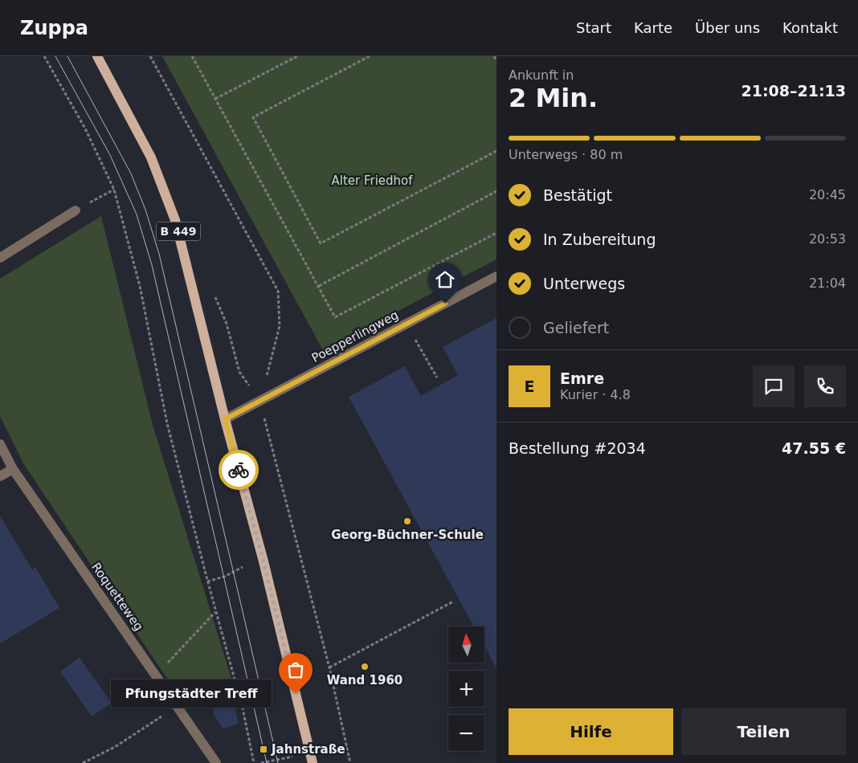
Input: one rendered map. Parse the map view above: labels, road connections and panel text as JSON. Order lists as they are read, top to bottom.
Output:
{
  "streets": {
    "main road": ["B 449"],
    "street": ["Poepperlingweg", "Roquetteweg"]
  },
  "crossings": [
    ["B 449", "Poepperlingweg"]
  ],
  "parks": ["Alter Friedhof"],
  "places": {
    "other": ["Georg-Büchner-Schule", "Wand 1960", "Pfungstädter Treff"],
    "transit": ["Jahnstraße"]
  },
  "north": "top",
  "page": {
    "header": "Zuppa",
    "nav": [
      "Start",
      "Karte",
      "Über uns",
      "Kontakt"
    ],
    "heading": ["2 Min.", "Ankunft in", "21:08–21:13"],
    "panel": [
      "Emre",
      "Kurier · 4.8",
      "Bestellung #2034",
      "47.55 €"
    ],
    "bar": "Unterwegs · 80 m",
    "list": [
      ["Bestätigt", "20:45"],
      ["In Zubereitung", "20:53"],
      ["Unterwegs", "21:04"],
      "Geliefert"
    ],
    "round": "E",
    "map_buttons": ["+", "−"],
    "bubble": "Pfungstädter Treff",
    "buttons": ["Hilfe", "Teilen"]
  }
}
